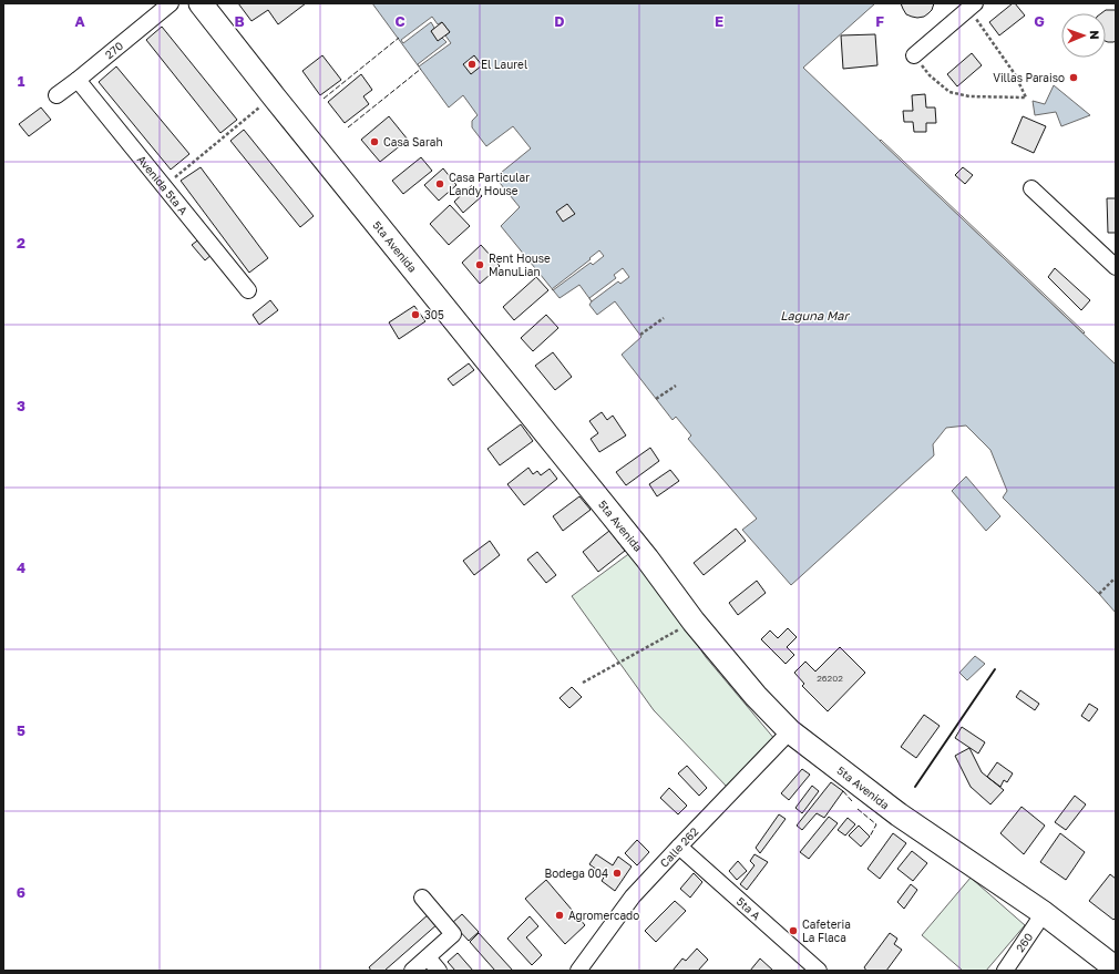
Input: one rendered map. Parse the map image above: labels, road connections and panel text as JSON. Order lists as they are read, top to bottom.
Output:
{
  "streets": {
    "highway": ["5ta Avenida"],
    "street": [
      "270",
      "Avenida 5ta A",
      "Calle 262",
      "5ta A",
      "260"
    ]
  },
  "crossings": [
    ["270", "Avenida 5ta A"],
    ["5ta Avenida", "Calle 262"],
    ["5ta Avenida", "260"],
    ["Calle 262", "5ta A"]
  ],
  "water": ["Laguna Mar"],
  "places": [
    "El Laurel",
    "Villas Paraiso",
    "Casa Sarah",
    "Casa Particular Landy House",
    "Rent House ManuLian",
    "305",
    "Bodega 004",
    "Agromercado",
    "Cafeteria La Flaca"
  ],
  "house_numbers": ["26202"],
  "north": "right",
  "grid": {
    "columns": [
      "A",
      "B",
      "C",
      "D",
      "E",
      "F",
      "G"
    ],
    "rows": [
      "1",
      "2",
      "3",
      "4",
      "5",
      "6"
    ]
  }
}
